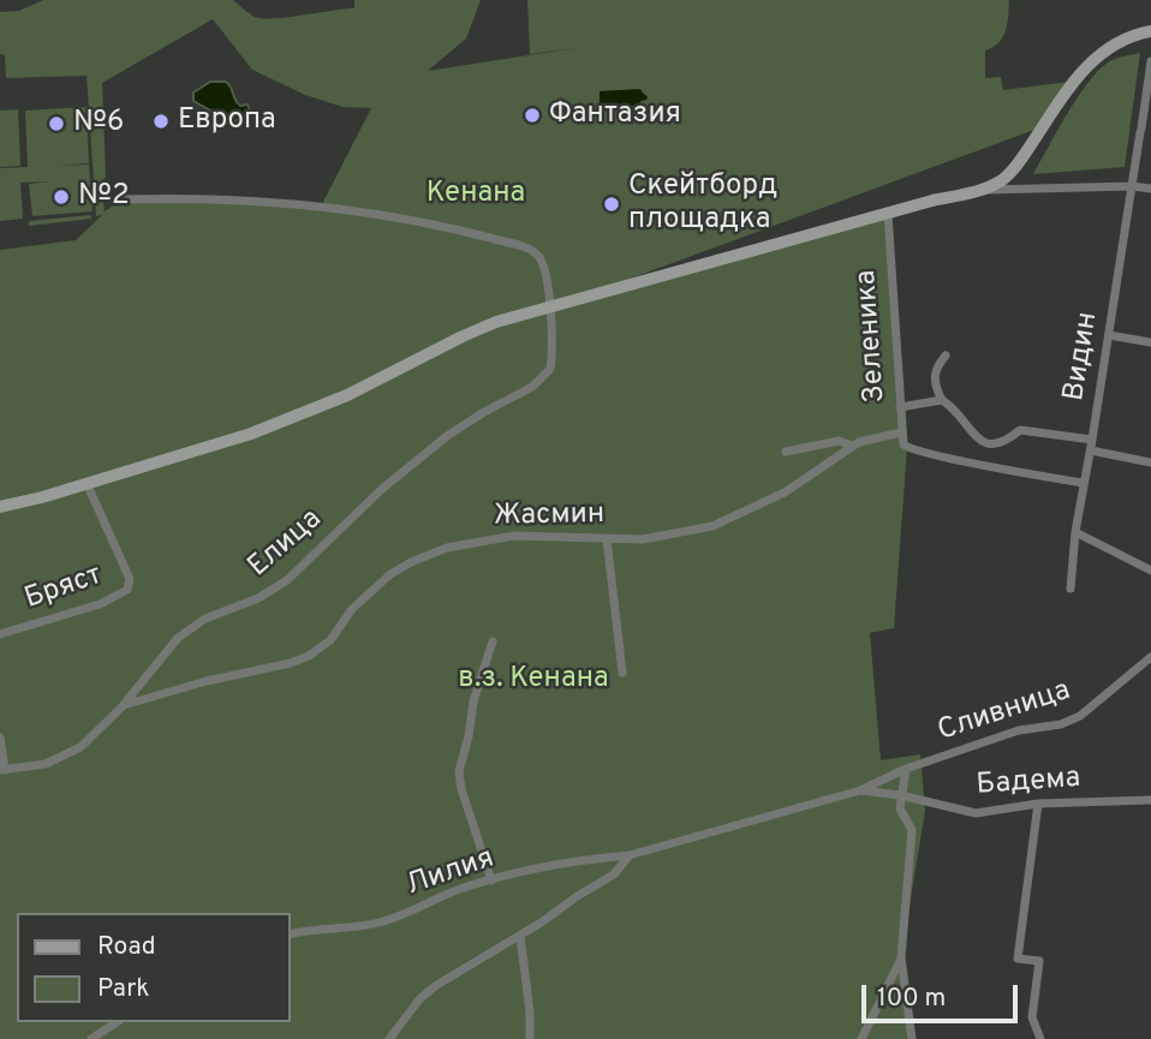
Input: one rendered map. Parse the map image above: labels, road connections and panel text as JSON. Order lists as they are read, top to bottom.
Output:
{
  "streets": {
    "street": [
      "Зеленика",
      "Видин",
      "Жасмин",
      "Елица",
      "Бряст",
      "Сливница",
      "Бадема",
      "Лилия"
    ]
  },
  "crossings": [
    ["Зеленика", "Видин"],
    ["Зеленика", "Жасмин"],
    ["Жасмин", "Елица"],
    ["Сливница", "Бадема"],
    ["Сливница", "Лилия"]
  ],
  "parks": ["Кенана", "в.з. Кенана"],
  "places": [
    "Фантазия",
    "Европа",
    "№6",
    "№2",
    "Скейтборд площадка"
  ],
  "legend": ["Road", "Park"],
  "scale_bar": "100 m"
}
